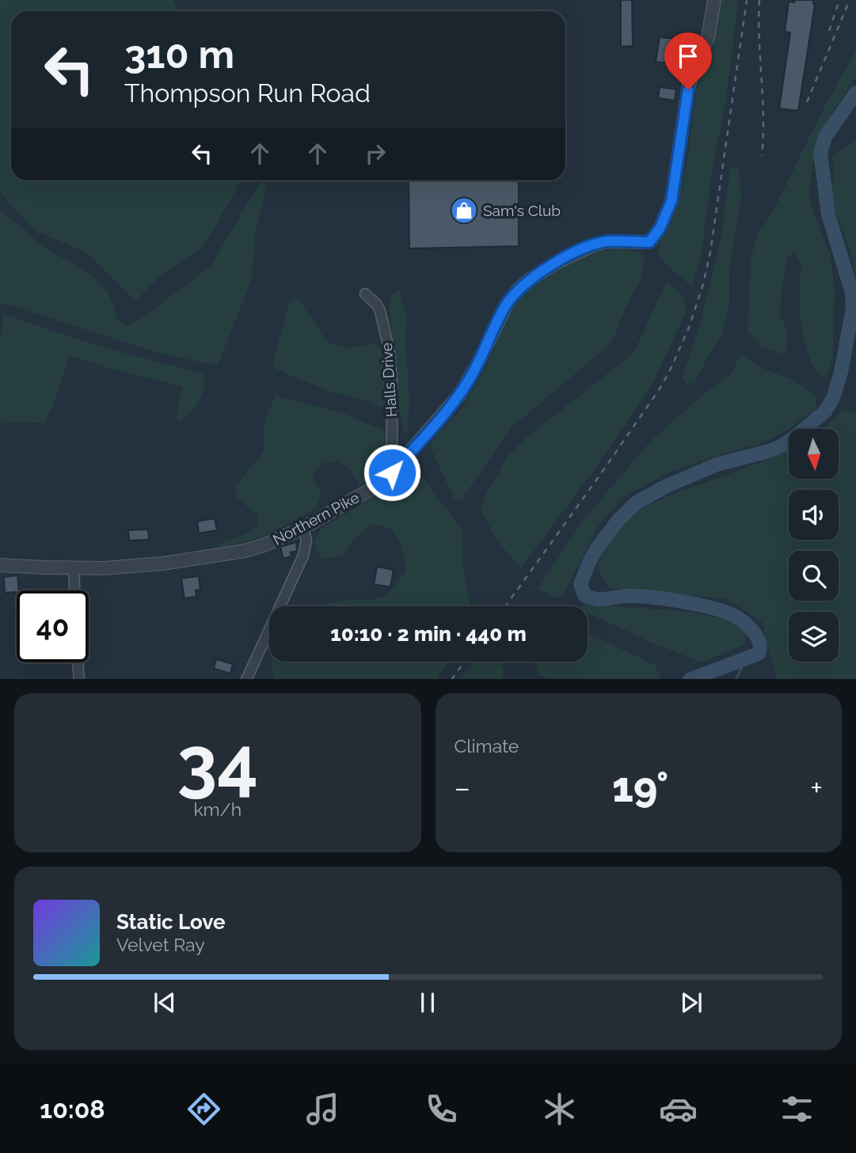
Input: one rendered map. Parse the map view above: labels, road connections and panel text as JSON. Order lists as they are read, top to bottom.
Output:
{
  "streets": {
    "street": ["Halls Drive", "Northern Pike"]
  },
  "crossings": [
    ["Halls Drive", "Northern Pike"]
  ],
  "places": {
    "shop": ["Sam's Club"]
  },
  "north": "bottom",
  "page": {
    "turn": ["310 m", "Thompson Run Road"],
    "limit": "40",
    "trip": "10:10 · 2 min · 440 m",
    "tile": [
      ["34", "km/h"],
      "Climate"
    ],
    "heat": ["−", "19°", "+"],
    "song": ["Static Love", "Velvet Ray"],
    "tabs": "10:08"
  }
}
